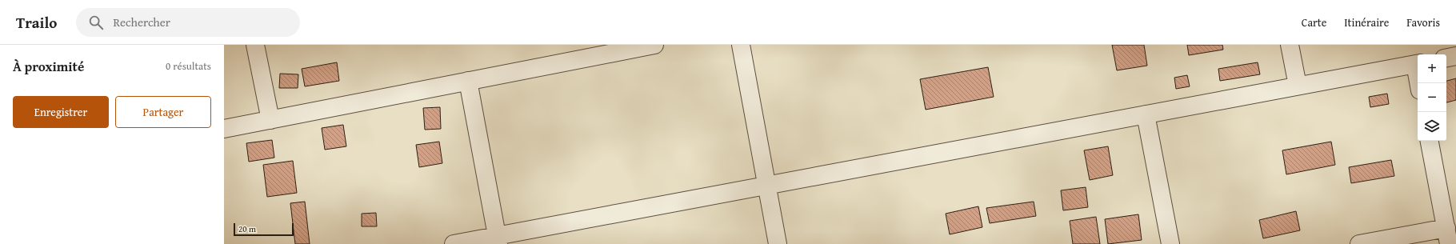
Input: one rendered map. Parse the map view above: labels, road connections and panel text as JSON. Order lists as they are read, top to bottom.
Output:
{
  "scale_bar": "20 m",
  "page": {
    "header": "Trailo",
    "search": "Rechercher",
    "nav": ["Carte", "Itinéraire", "Favoris"],
    "heading": ["À proximité", "0 résultats"],
    "map_buttons": ["+", "−"],
    "buttons": ["Enregistrer", "Partager"],
    "scale": "20 m"
  }
}
